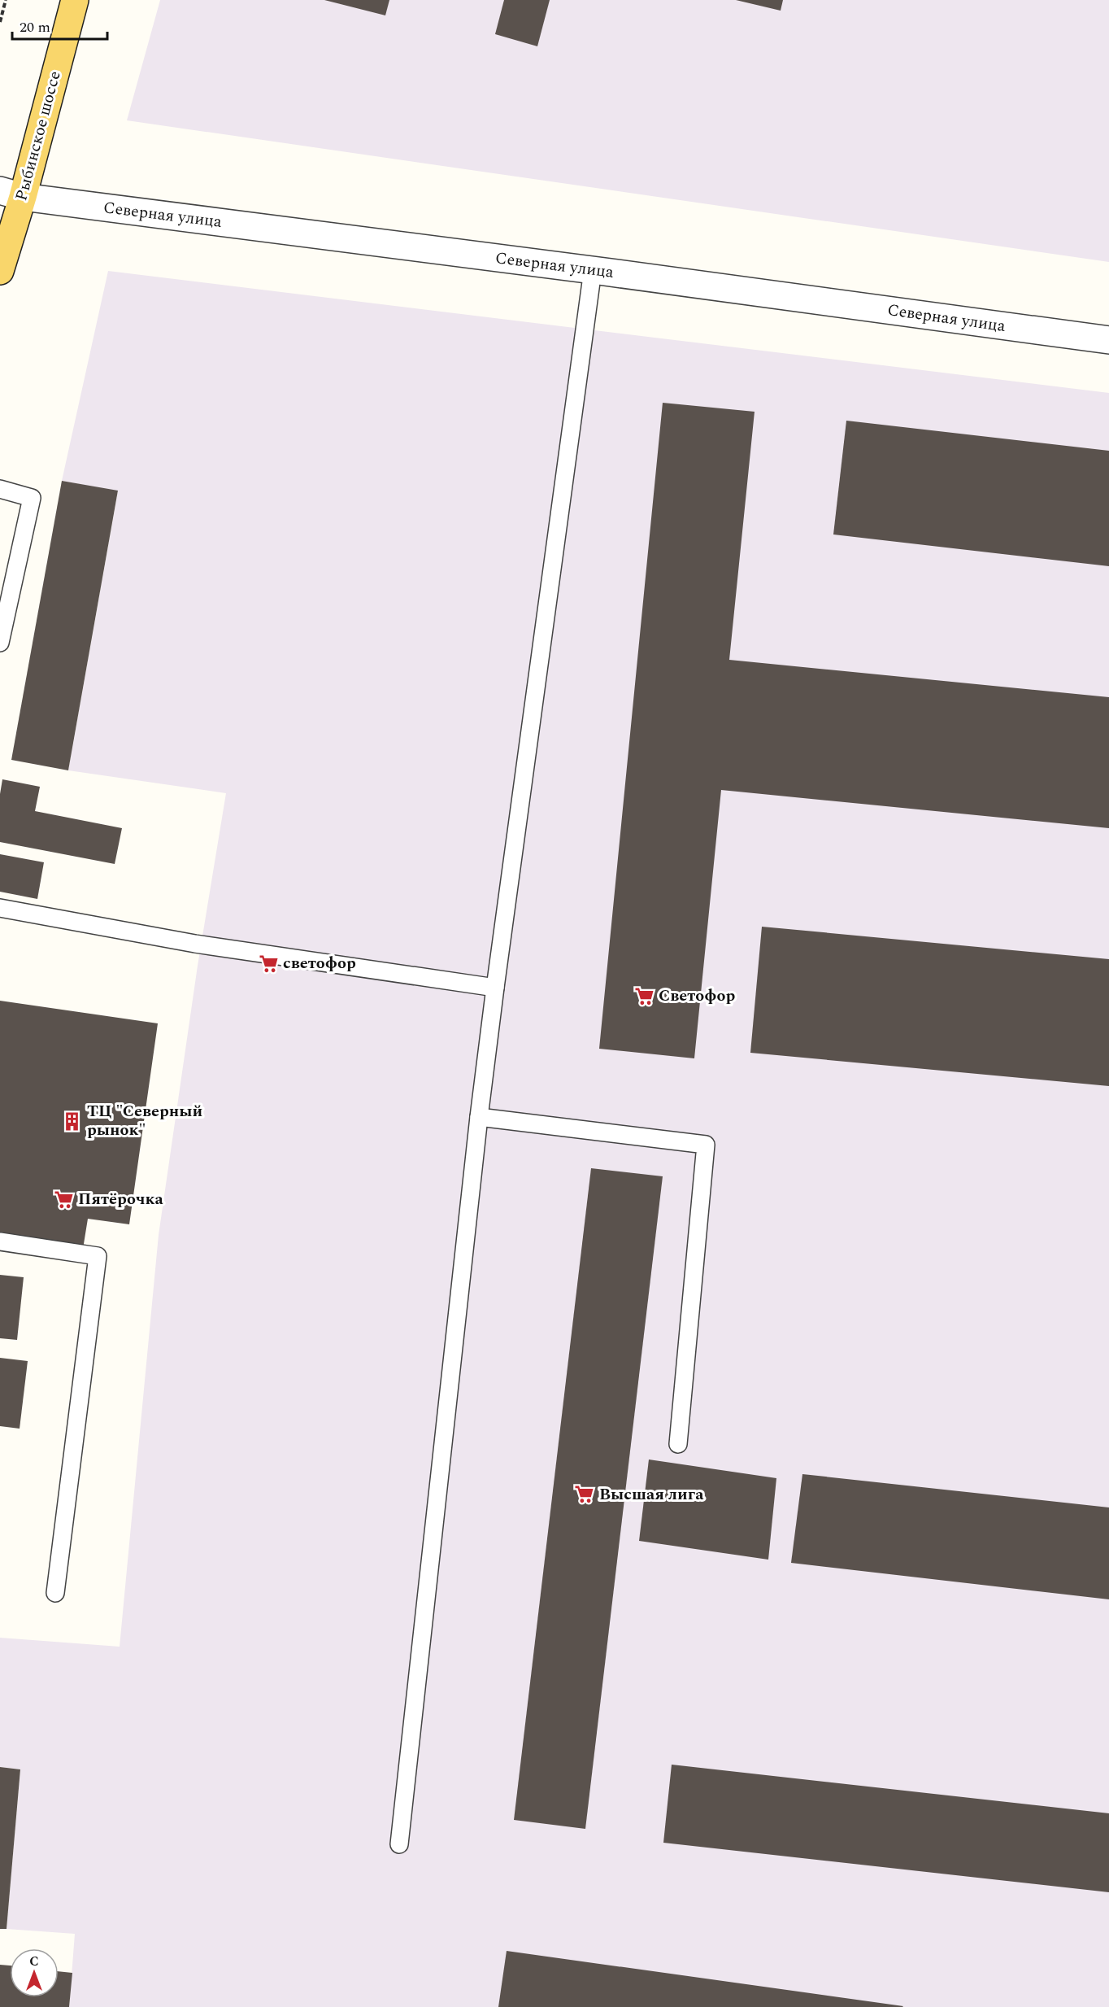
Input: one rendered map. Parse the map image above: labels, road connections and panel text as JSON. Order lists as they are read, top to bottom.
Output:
{
  "streets": {
    "main road": ["Рыбинское шоссе"],
    "street": ["Северная улица"]
  },
  "crossings": [
    ["Рыбинское шоссе", "Северная улица"]
  ],
  "places": {
    "supermarket": [
      "светофор",
      "Светофор",
      "Пятёрочка",
      "Высшая лига"
    ],
    "building": ["ТЦ \"Северный рынок\""]
  },
  "scale_bar": "20 m",
  "north": "top"
}
